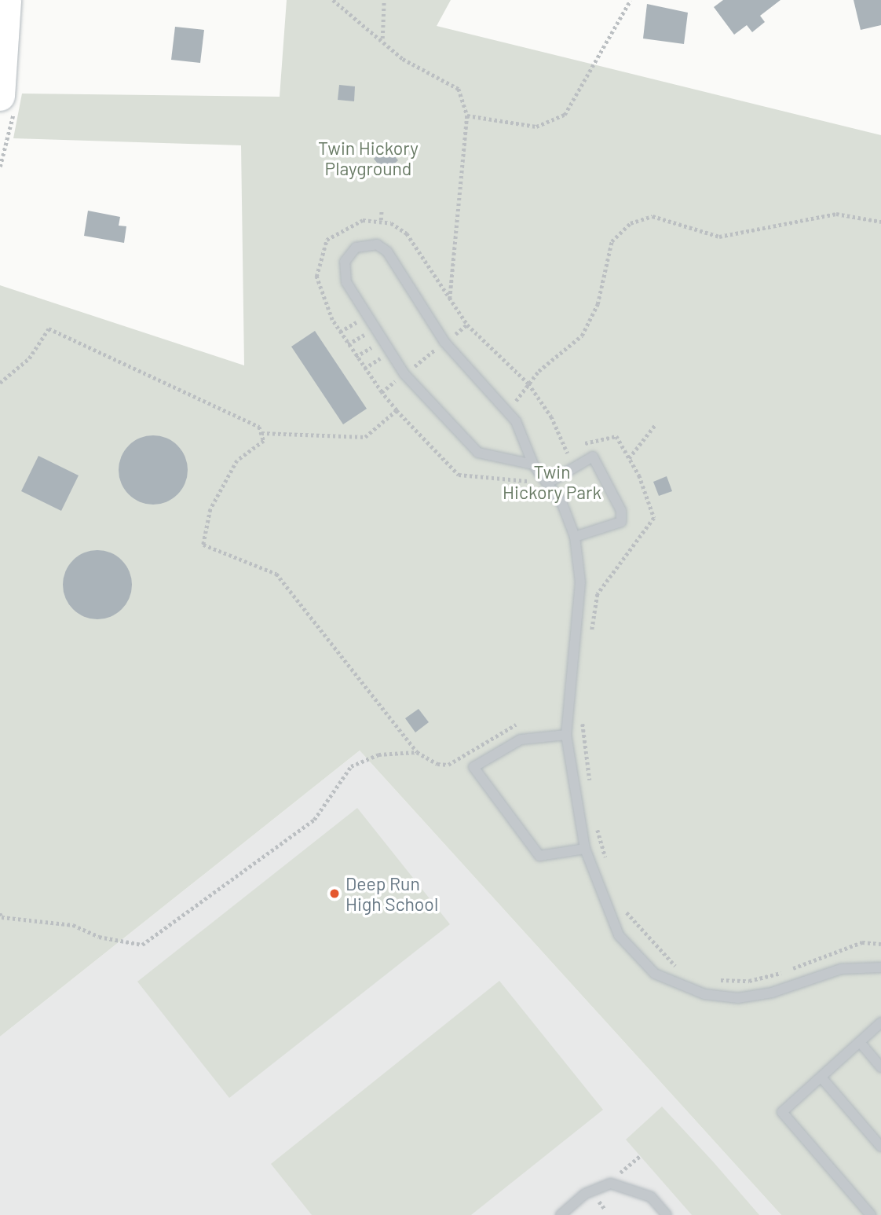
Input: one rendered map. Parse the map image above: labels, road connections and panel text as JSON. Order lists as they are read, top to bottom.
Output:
{
  "parks": ["Twin Hickory Playground", "Twin Hickory Park"],
  "places": ["Deep Run High School"]
}
